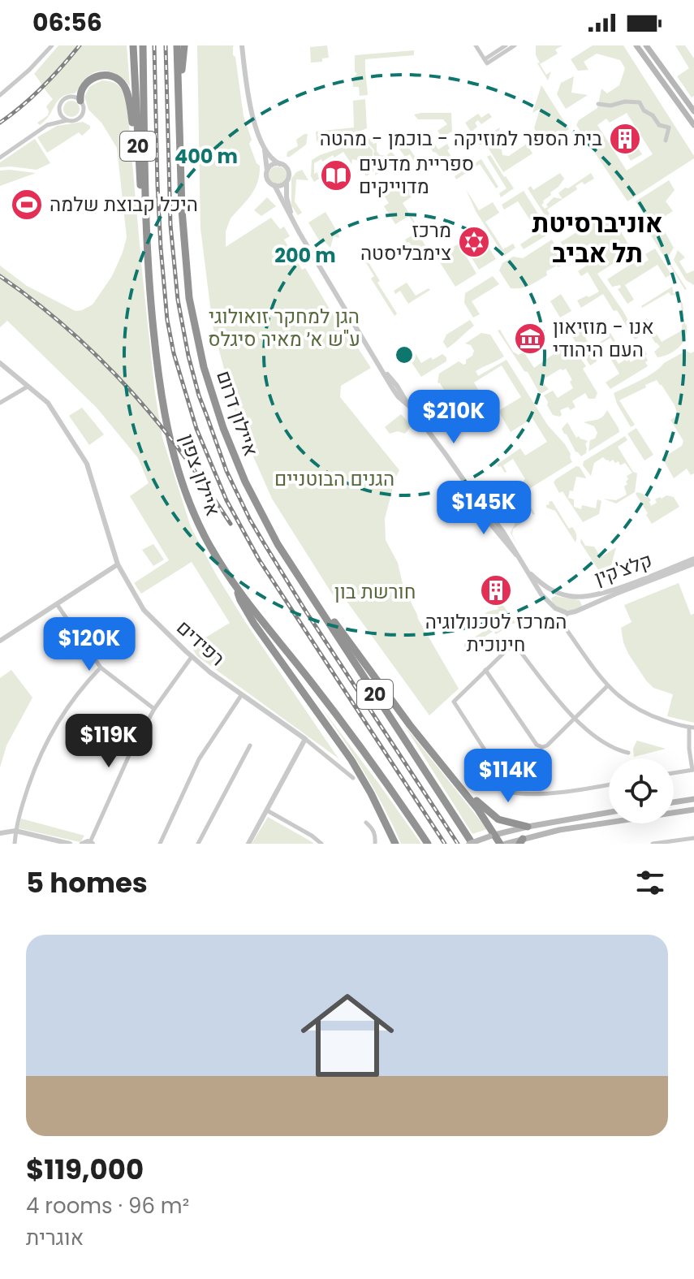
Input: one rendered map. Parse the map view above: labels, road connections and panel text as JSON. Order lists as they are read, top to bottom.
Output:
{
  "streets": {
    "highway": ["20", "איילון דרום", "איילון צפון"],
    "street": ["קלצ'קין", "רפידים"]
  },
  "crossings": [
    ["20", "איילון צפון"]
  ],
  "districts": ["אוניברסיטת תל אביב"],
  "parks": ["הגן למחקר זואולוגי ע\"ש א׳ מאיר סיגלס", "הגנים הבוטניים", "חורשת בון"],
  "places": {
    "building": ["בית הספר למוזיקה - בוכמן - מהטה", "המרכז לטכנולוגיה חינוכית"],
    "library": ["ספריית מדעים מדוייקים"],
    "sports": ["היכל קבוצת שלמה"],
    "synagogue": ["מרכז צימבליסטה"],
    "museum": ["אנו - מוזיאון העם היהודי"]
  },
  "page": {
    "status": "06:56",
    "price": [
      "$210K",
      "$145K",
      "$120K",
      "$119K",
      "$114K"
    ],
    "heading": "5 homes",
    "list": [
      {
        "name": "$119,000",
        "note": "4 rooms · 96 m² · אוגרית"
      }
    ]
  },
  "rings": ["400 m", "200 m"]
}
